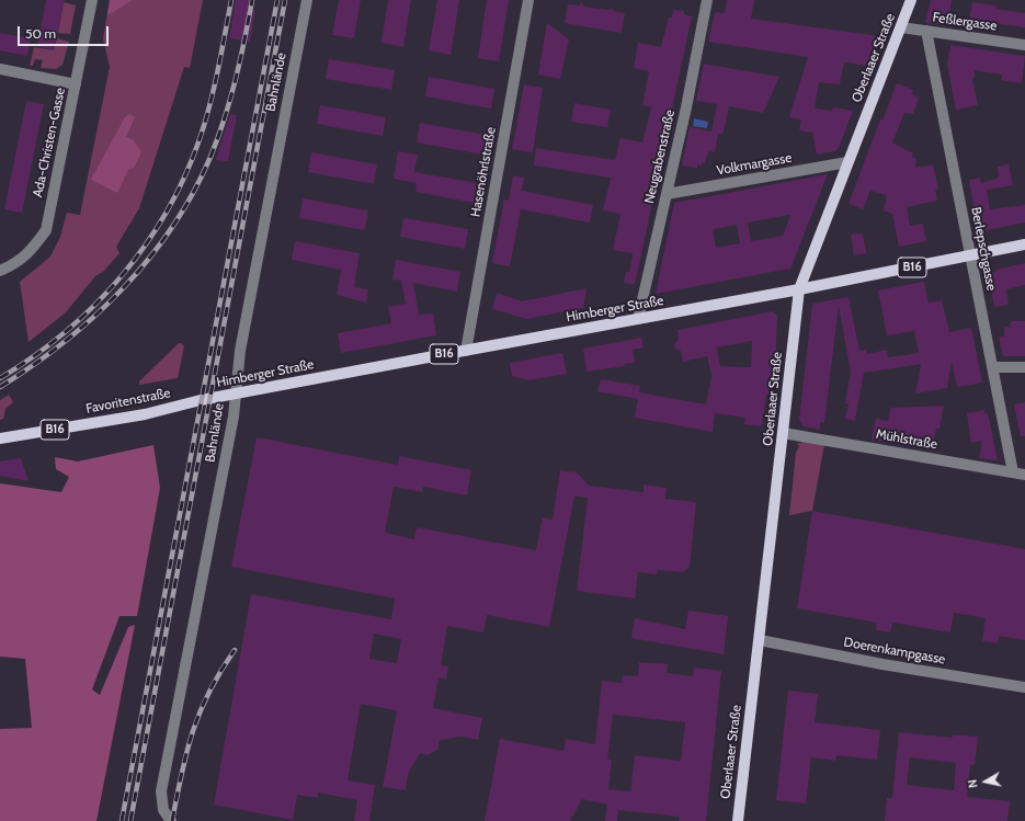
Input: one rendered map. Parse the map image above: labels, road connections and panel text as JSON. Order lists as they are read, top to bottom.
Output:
{
  "streets": {
    "main road": [
      "Oberlaaer Straße",
      "B16",
      "Himberger Straße",
      "Favoritenstraße"
    ],
    "street": [
      "Feßlergasse",
      "Bahnlände",
      "Ada-Christen-Gasse",
      "Neugrabenstraße",
      "Volkmargasse",
      "Hasenöhrlstraße",
      "Berlepschgasse",
      "Mühlstraße",
      "Doerenkampgasse"
    ]
  },
  "crossings": [
    ["Feßlergasse", "Oberlaaer Straße"],
    ["Feßlergasse", "Berlepschgasse"],
    ["Oberlaaer Straße", "Volkmargasse"],
    ["Oberlaaer Straße", "Himberger Straße"],
    ["Oberlaaer Straße", "Mühlstraße"],
    ["Oberlaaer Straße", "Doerenkampgasse"],
    ["Bahnlände", "Himberger Straße"],
    ["Neugrabenstraße", "Volkmargasse"],
    ["Neugrabenstraße", "Himberger Straße"],
    ["Hasenöhrlstraße", "Himberger Straße"],
    ["Berlepschgasse", "Himberger Straße"],
    ["Berlepschgasse", "Mühlstraße"],
    ["Himberger Straße", "Favoritenstraße"]
  ],
  "scale_bar": "50 m",
  "north": "left"
}
